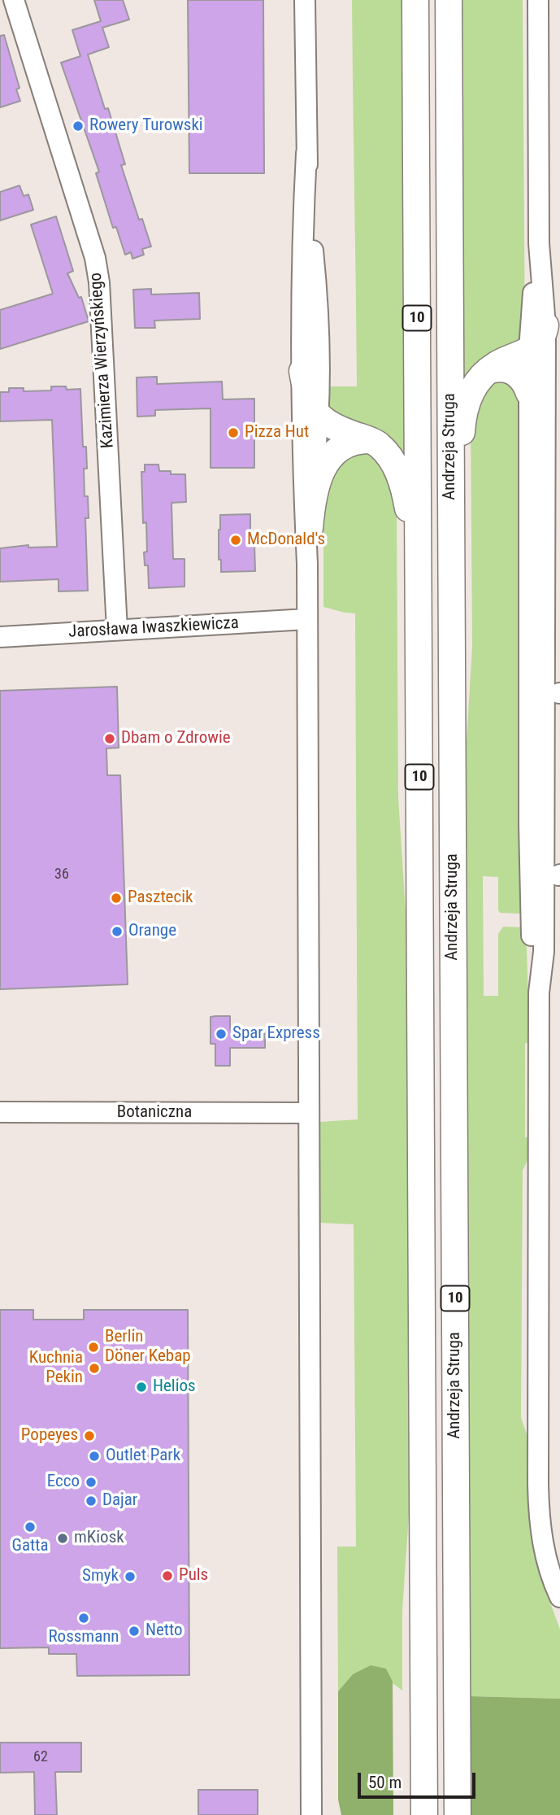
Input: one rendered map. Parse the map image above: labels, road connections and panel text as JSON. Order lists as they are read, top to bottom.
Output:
{
  "streets": {
    "main road": ["10", "Andrzeja Struga"],
    "street": ["Kazimierza Wierzyńskiego", "Jarosława Iwaszkiewicza", "Botaniczna"]
  },
  "crossings": [
    ["Kazimierza Wierzyńskiego", "Jarosława Iwaszkiewicza"]
  ],
  "places": [
    "Rowery Turowski",
    "Pizza Hut",
    "McDonald's",
    "Dbam o Zdrowie",
    "Pasztecik",
    "Orange",
    "Spar Express",
    "Berlin Döner Kebap",
    "Kuchnia Pekin",
    "Helios",
    "Popeyes",
    "Outlet Park",
    "Ecco",
    "Dajar",
    "Gatta",
    "mKiosk",
    "Puls",
    "Smyk",
    "Rossmann",
    "Netto"
  ],
  "house_numbers": ["36", "62"],
  "scale_bar": "50 m"
}
